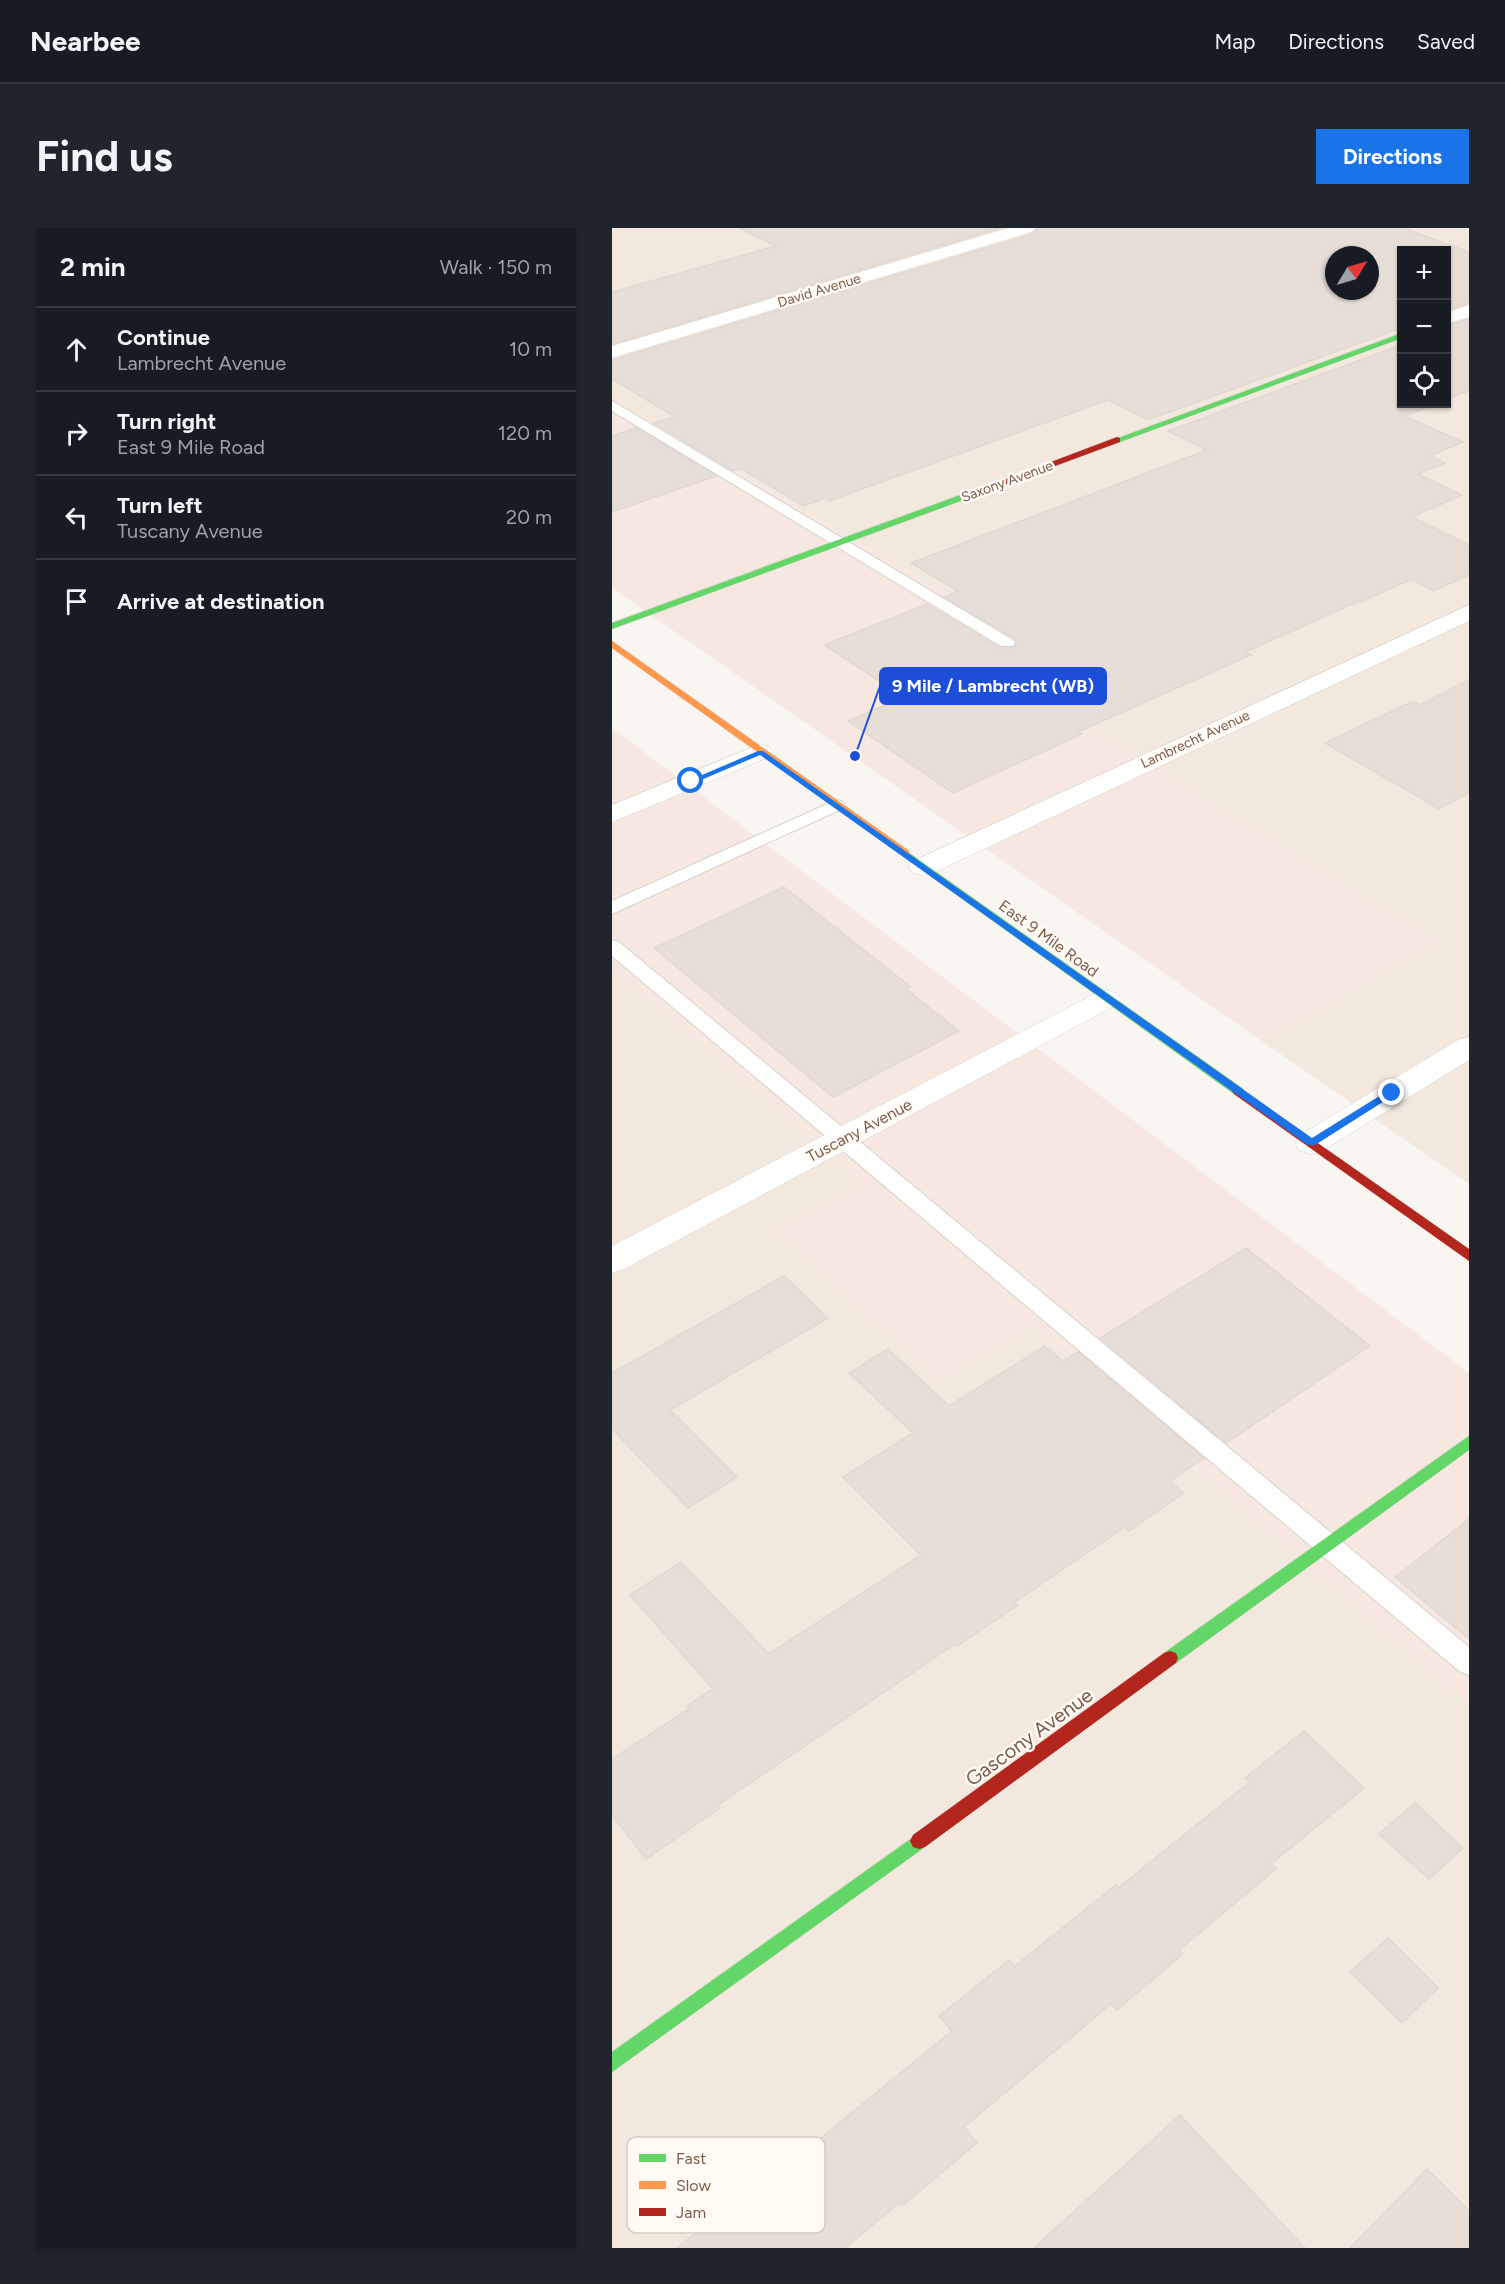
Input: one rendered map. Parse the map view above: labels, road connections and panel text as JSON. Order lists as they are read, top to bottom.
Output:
{
  "streets": {
    "street": [
      "David Avenue",
      "Saxony Avenue",
      "Lambrecht Avenue",
      "East 9 Mile Road",
      "Tuscany Avenue",
      "Gascony Avenue"
    ]
  },
  "crossings": [
    ["Lambrecht Avenue", "East 9 Mile Road"],
    ["East 9 Mile Road", "Tuscany Avenue"]
  ],
  "places": ["9 Mile / Lambrecht (WB)"],
  "legend": ["Fast", "Slow", "Jam"],
  "north": "top right",
  "page": {
    "header": "Nearbee",
    "nav": ["Map", "Directions", "Saved"],
    "buttons": "Directions",
    "title": "Find us",
    "heading": ["2 min", "Walk · 150 m"],
    "map_buttons": ["+", "−"],
    "list": [
      ["Continue", "Lambrecht Avenue", "10 m"],
      ["Turn right", "East 9 Mile Road", "120 m"],
      ["Turn left", "Tuscany Avenue", "20 m"],
      "Arrive at destination"
    ]
  }
}
